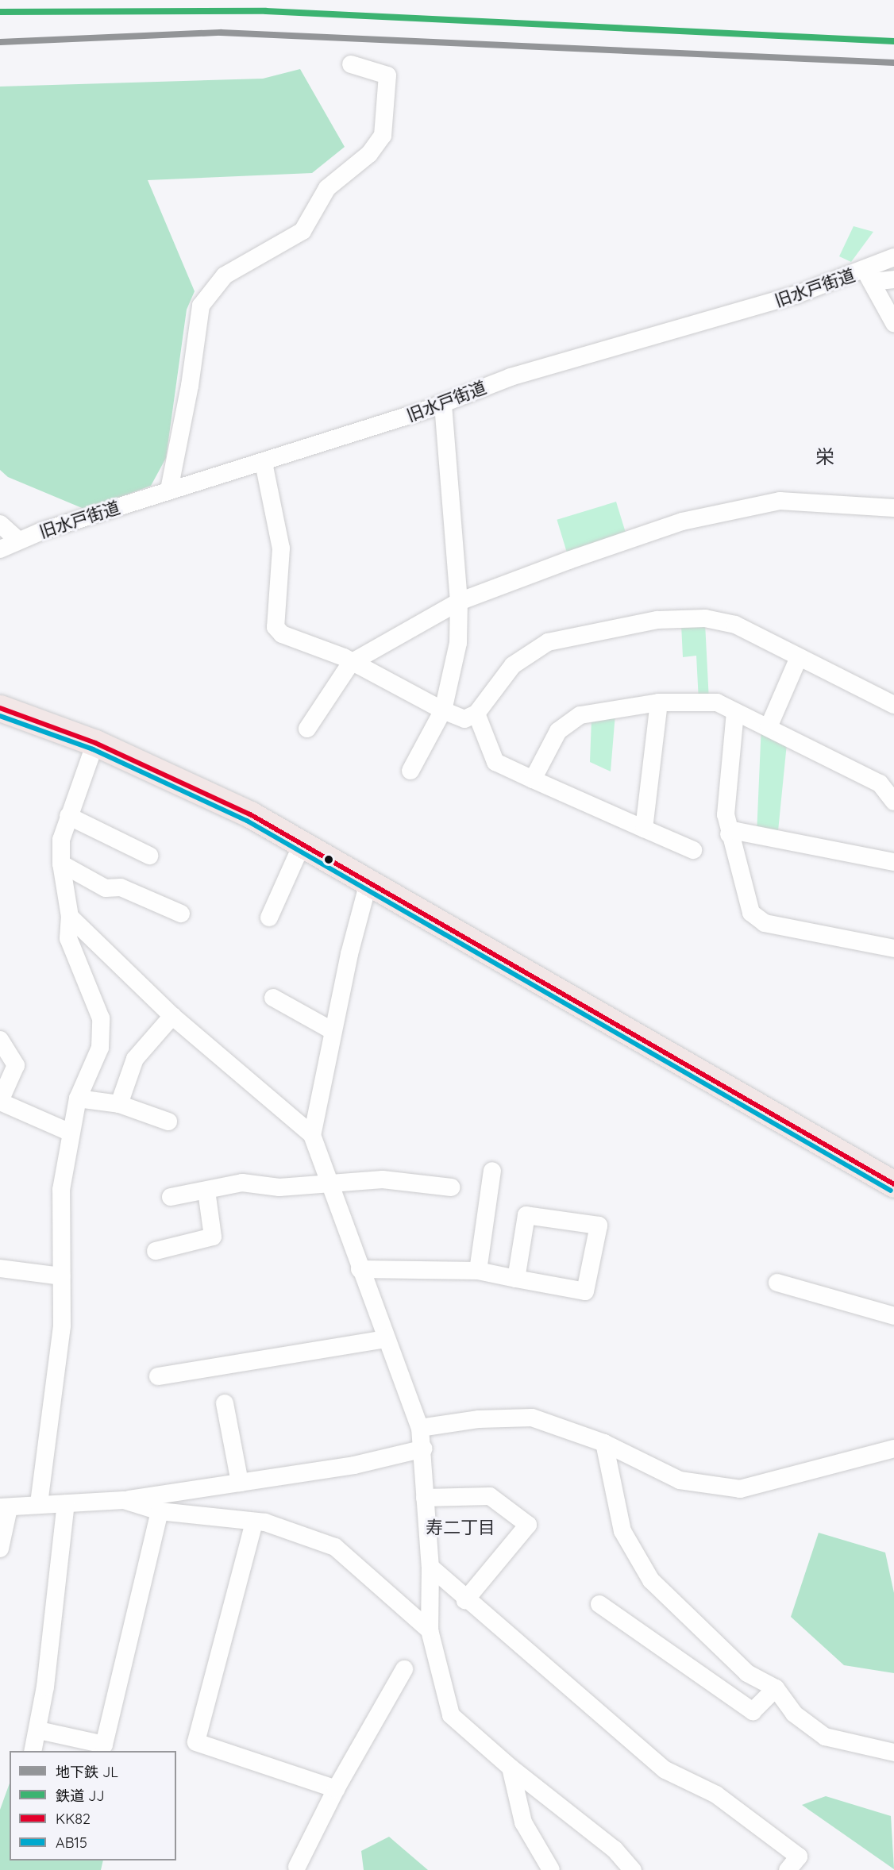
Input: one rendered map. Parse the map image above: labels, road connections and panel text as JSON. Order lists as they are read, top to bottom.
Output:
{
  "streets": {
    "street": ["旧水戸街道"]
  },
  "districts": ["栄", "寿二丁目"],
  "lines": [
    "rail line JJ",
    "metro line JL",
    "transit line KK82",
    "transit line AB15"
  ],
  "legend": [
    "地下鉄 JL",
    "鉄道 JJ",
    "KK82",
    "AB15"
  ]
}
